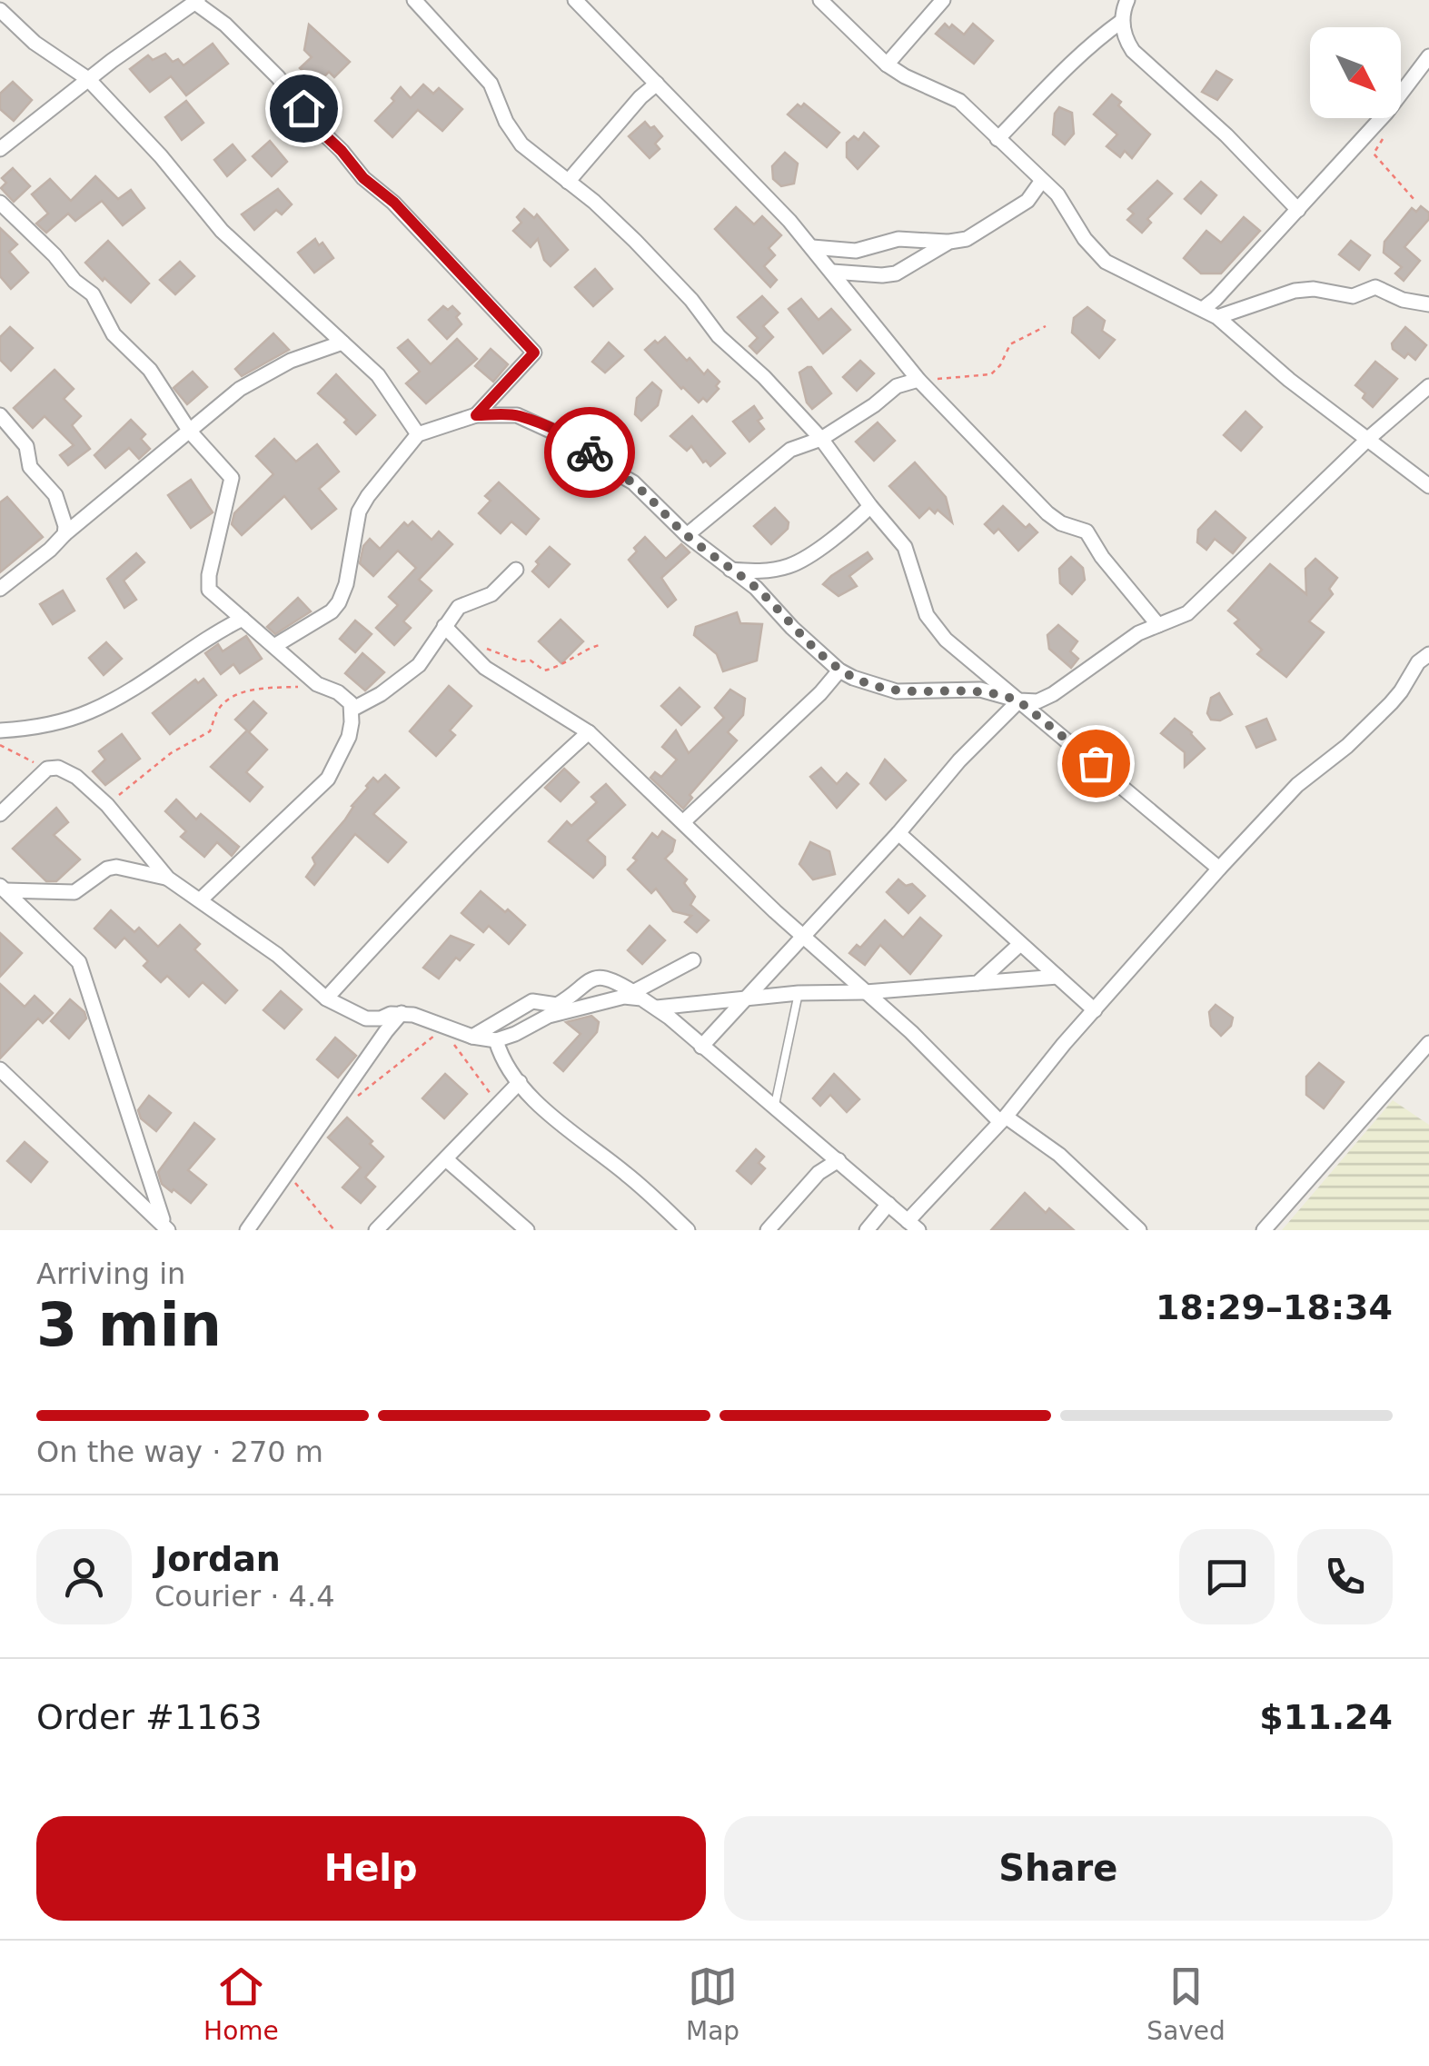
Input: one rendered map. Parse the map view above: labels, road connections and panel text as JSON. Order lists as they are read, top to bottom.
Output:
{
  "north": "bottom right",
  "page": {
    "heading": ["3 min", "Arriving in", "18:29–18:34"],
    "panel": [
      "Jordan",
      "Courier · 4.4",
      "Order #1163",
      "$11.24"
    ],
    "bar": "On the way · 270 m",
    "buttons": ["Help", "Share"],
    "tabs": ["Home", "Map", "Saved"]
  }
}
